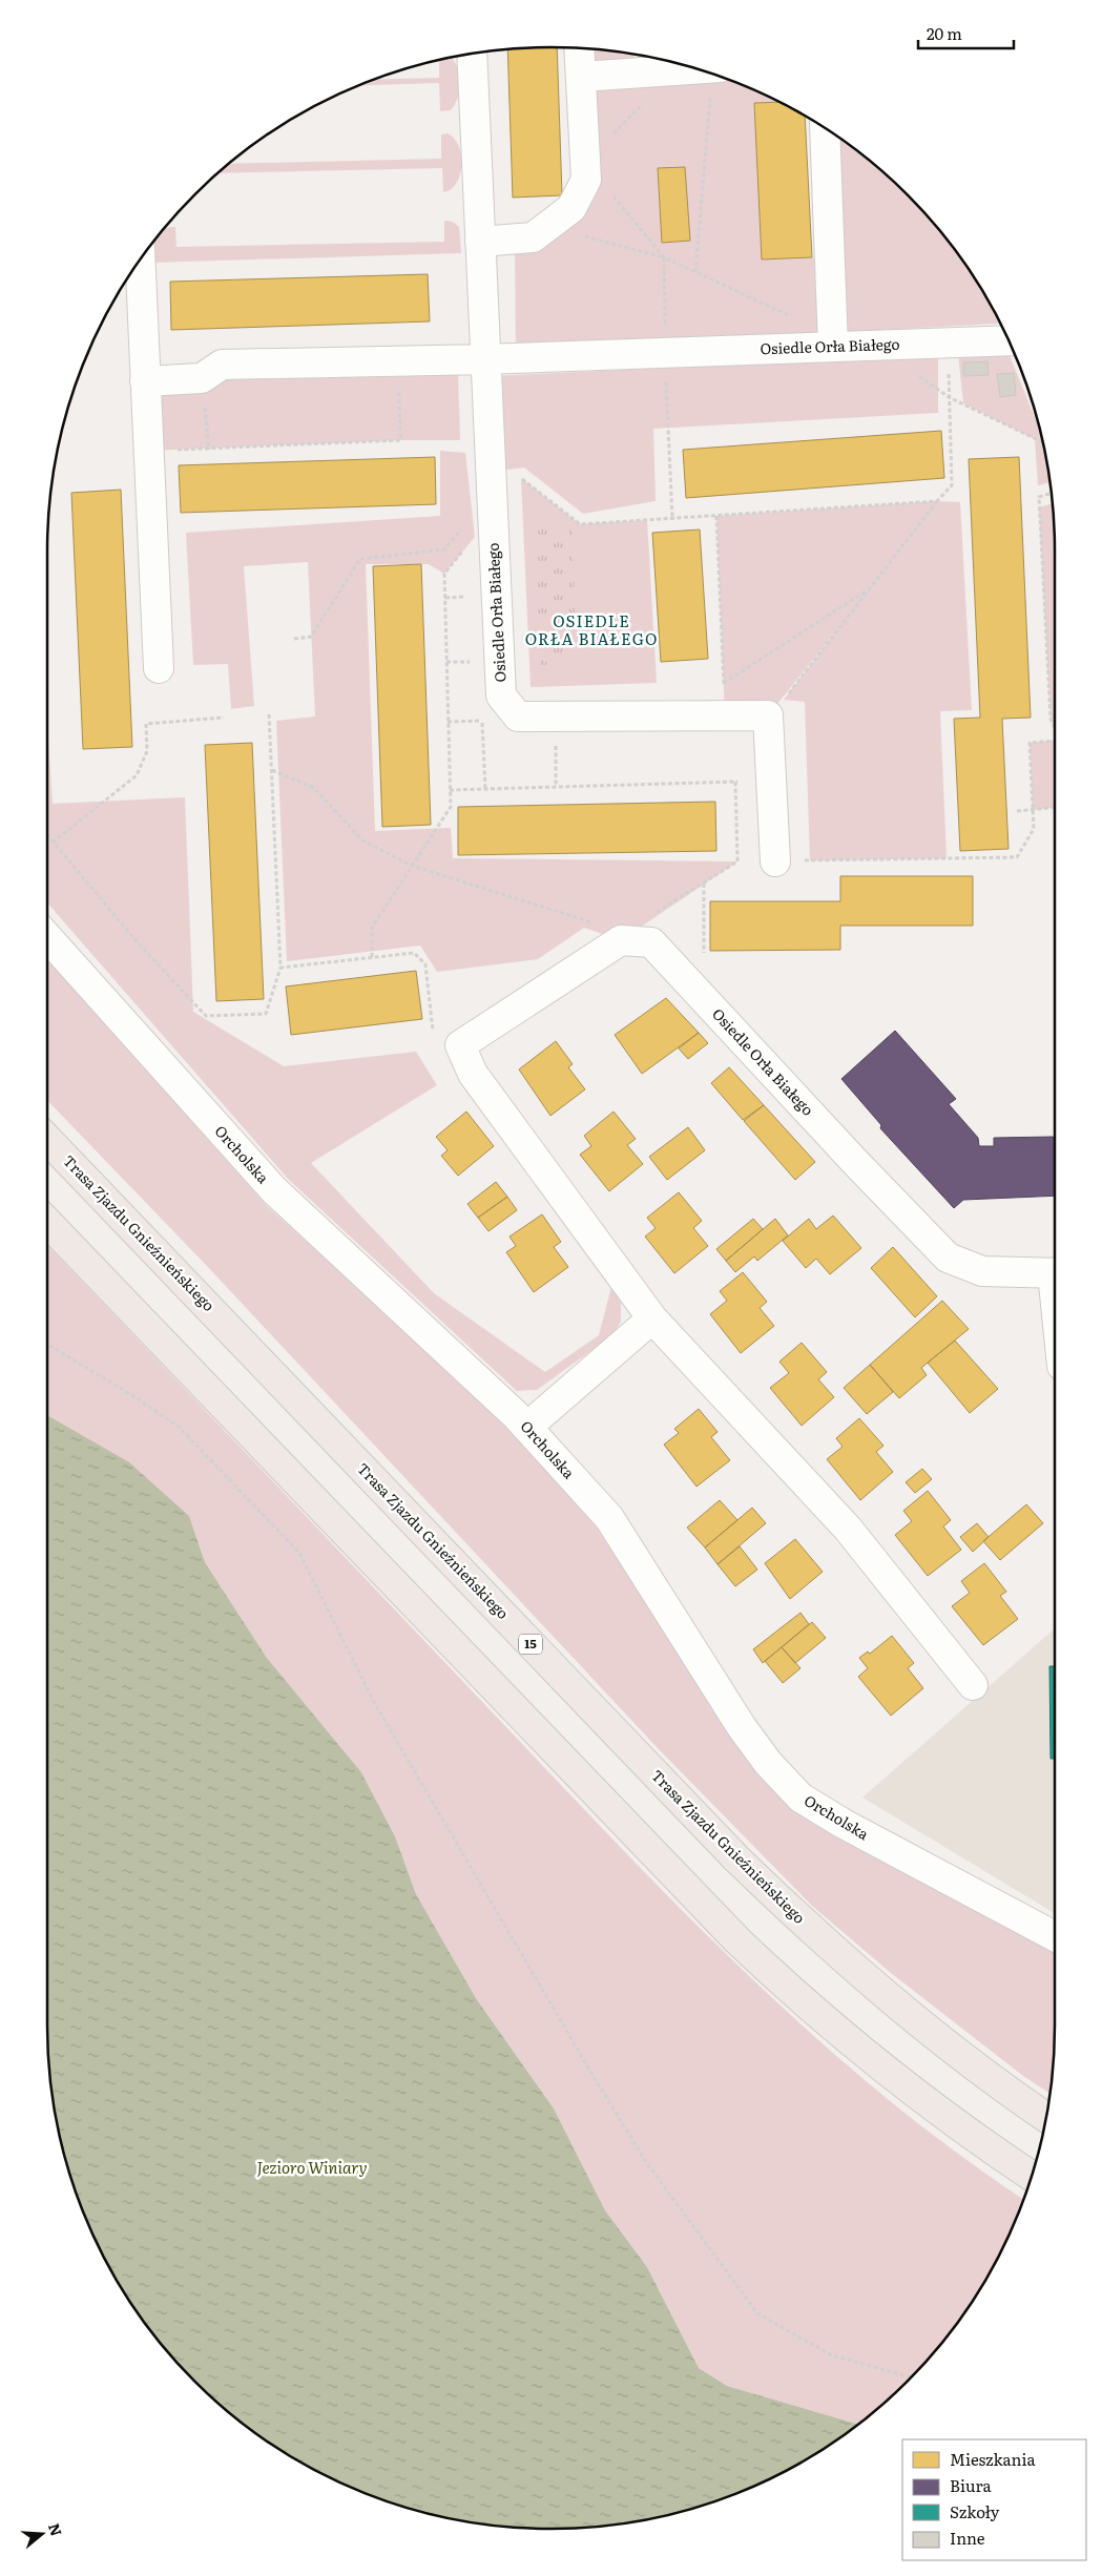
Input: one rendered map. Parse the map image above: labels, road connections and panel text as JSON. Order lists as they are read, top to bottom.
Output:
{
  "streets": {
    "main road": ["Trasa Zjazdu Gnieźnieńskiego", "15"],
    "street": ["Osiedle Orła Białego", "Orcholska"]
  },
  "districts": ["OSIEDLE ORŁA BIAŁEGO"],
  "water": ["Jezioro Winiary"],
  "legend": [
    "Mieszkania",
    "Biura",
    "Szkoły",
    "Inne"
  ],
  "scale_bar": "20 m",
  "north": "right"
}
